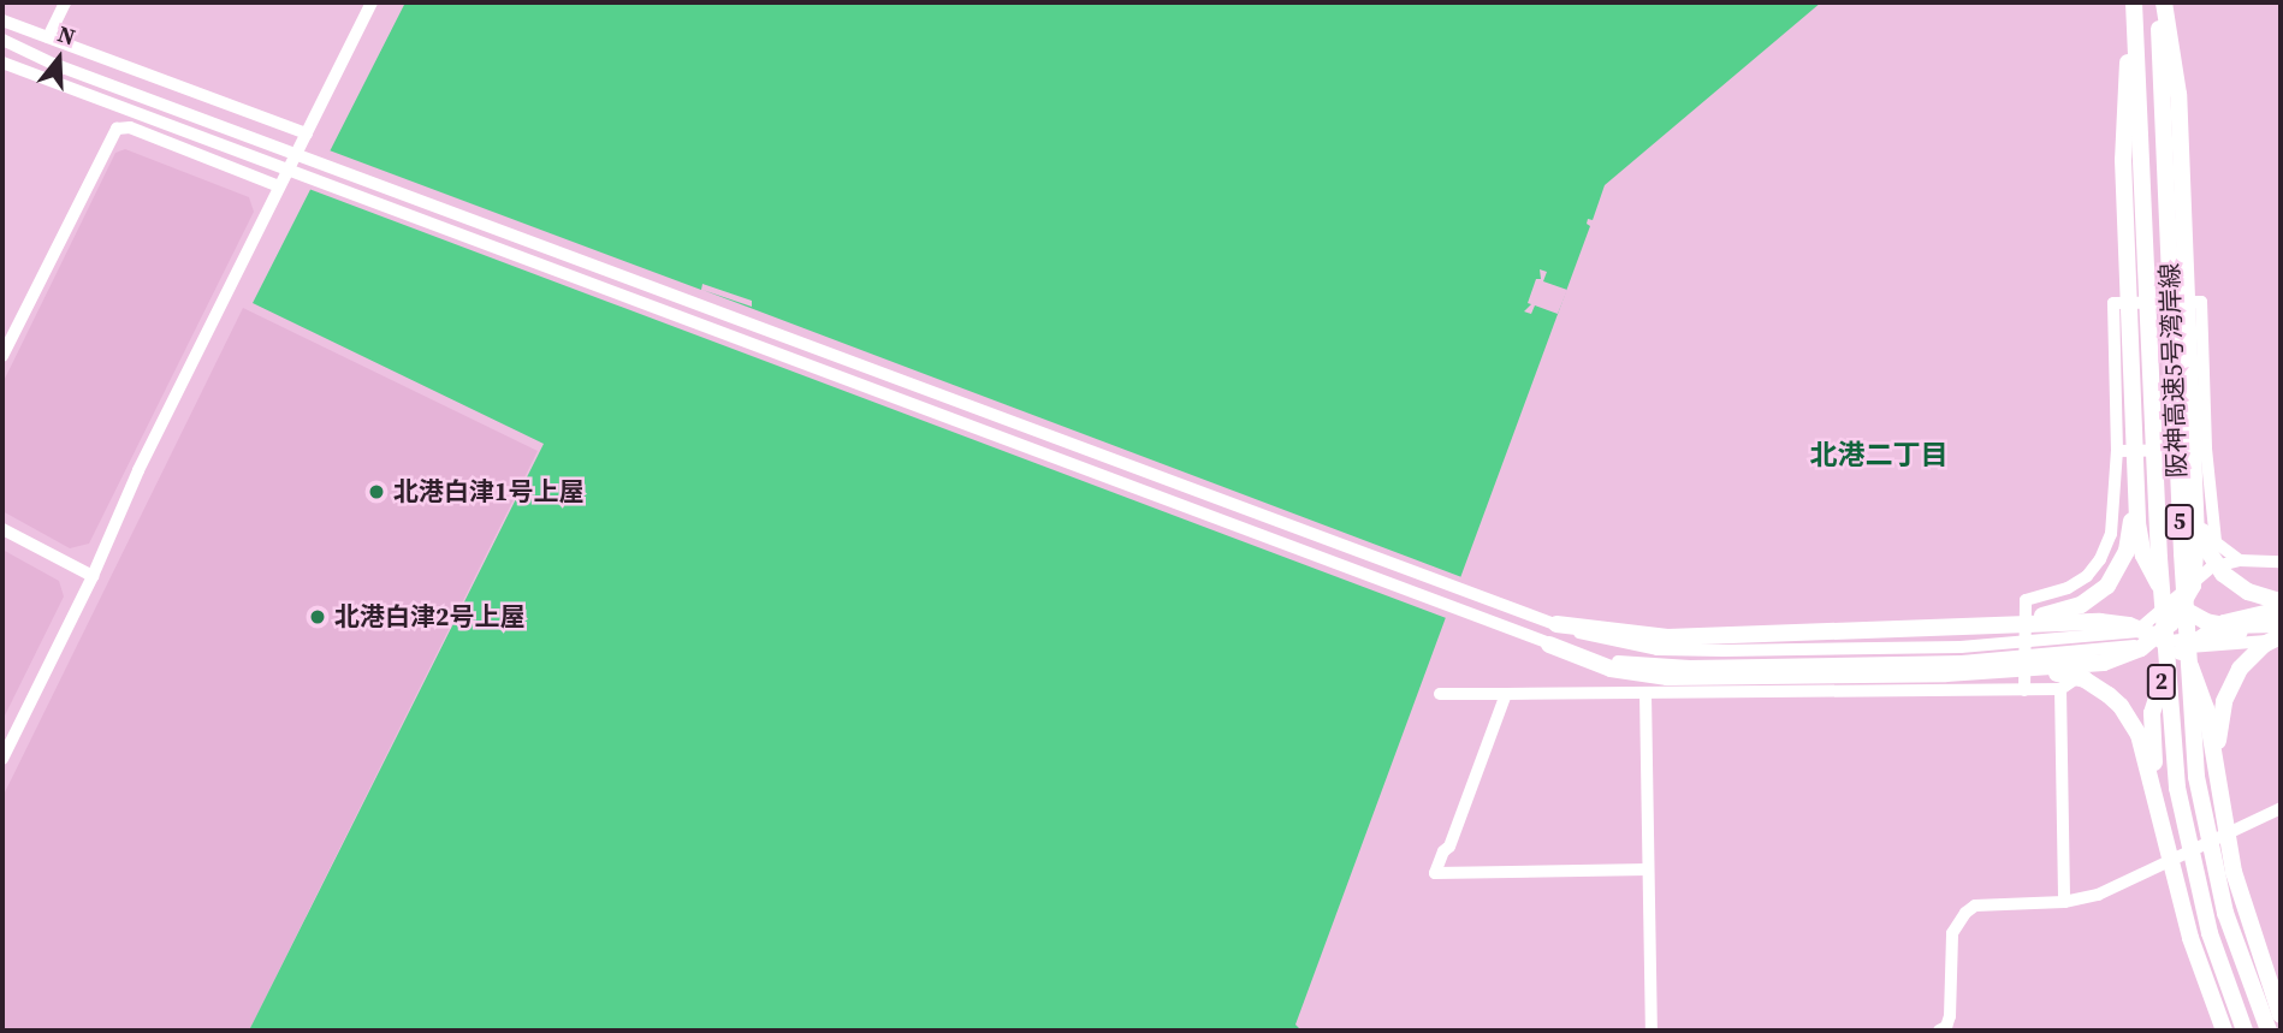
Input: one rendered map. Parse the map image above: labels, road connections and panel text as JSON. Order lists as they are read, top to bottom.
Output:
{
  "streets": {
    "highway": ["阪神高速5号湾岸線", "5", "2"]
  },
  "crossings": [
    ["阪神高速5号湾岸線", "5"],
    ["5", "2"]
  ],
  "districts": ["北港二丁目"],
  "places": ["北港白津1号上屋", "北港白津2号上屋"],
  "north": "top"
}
